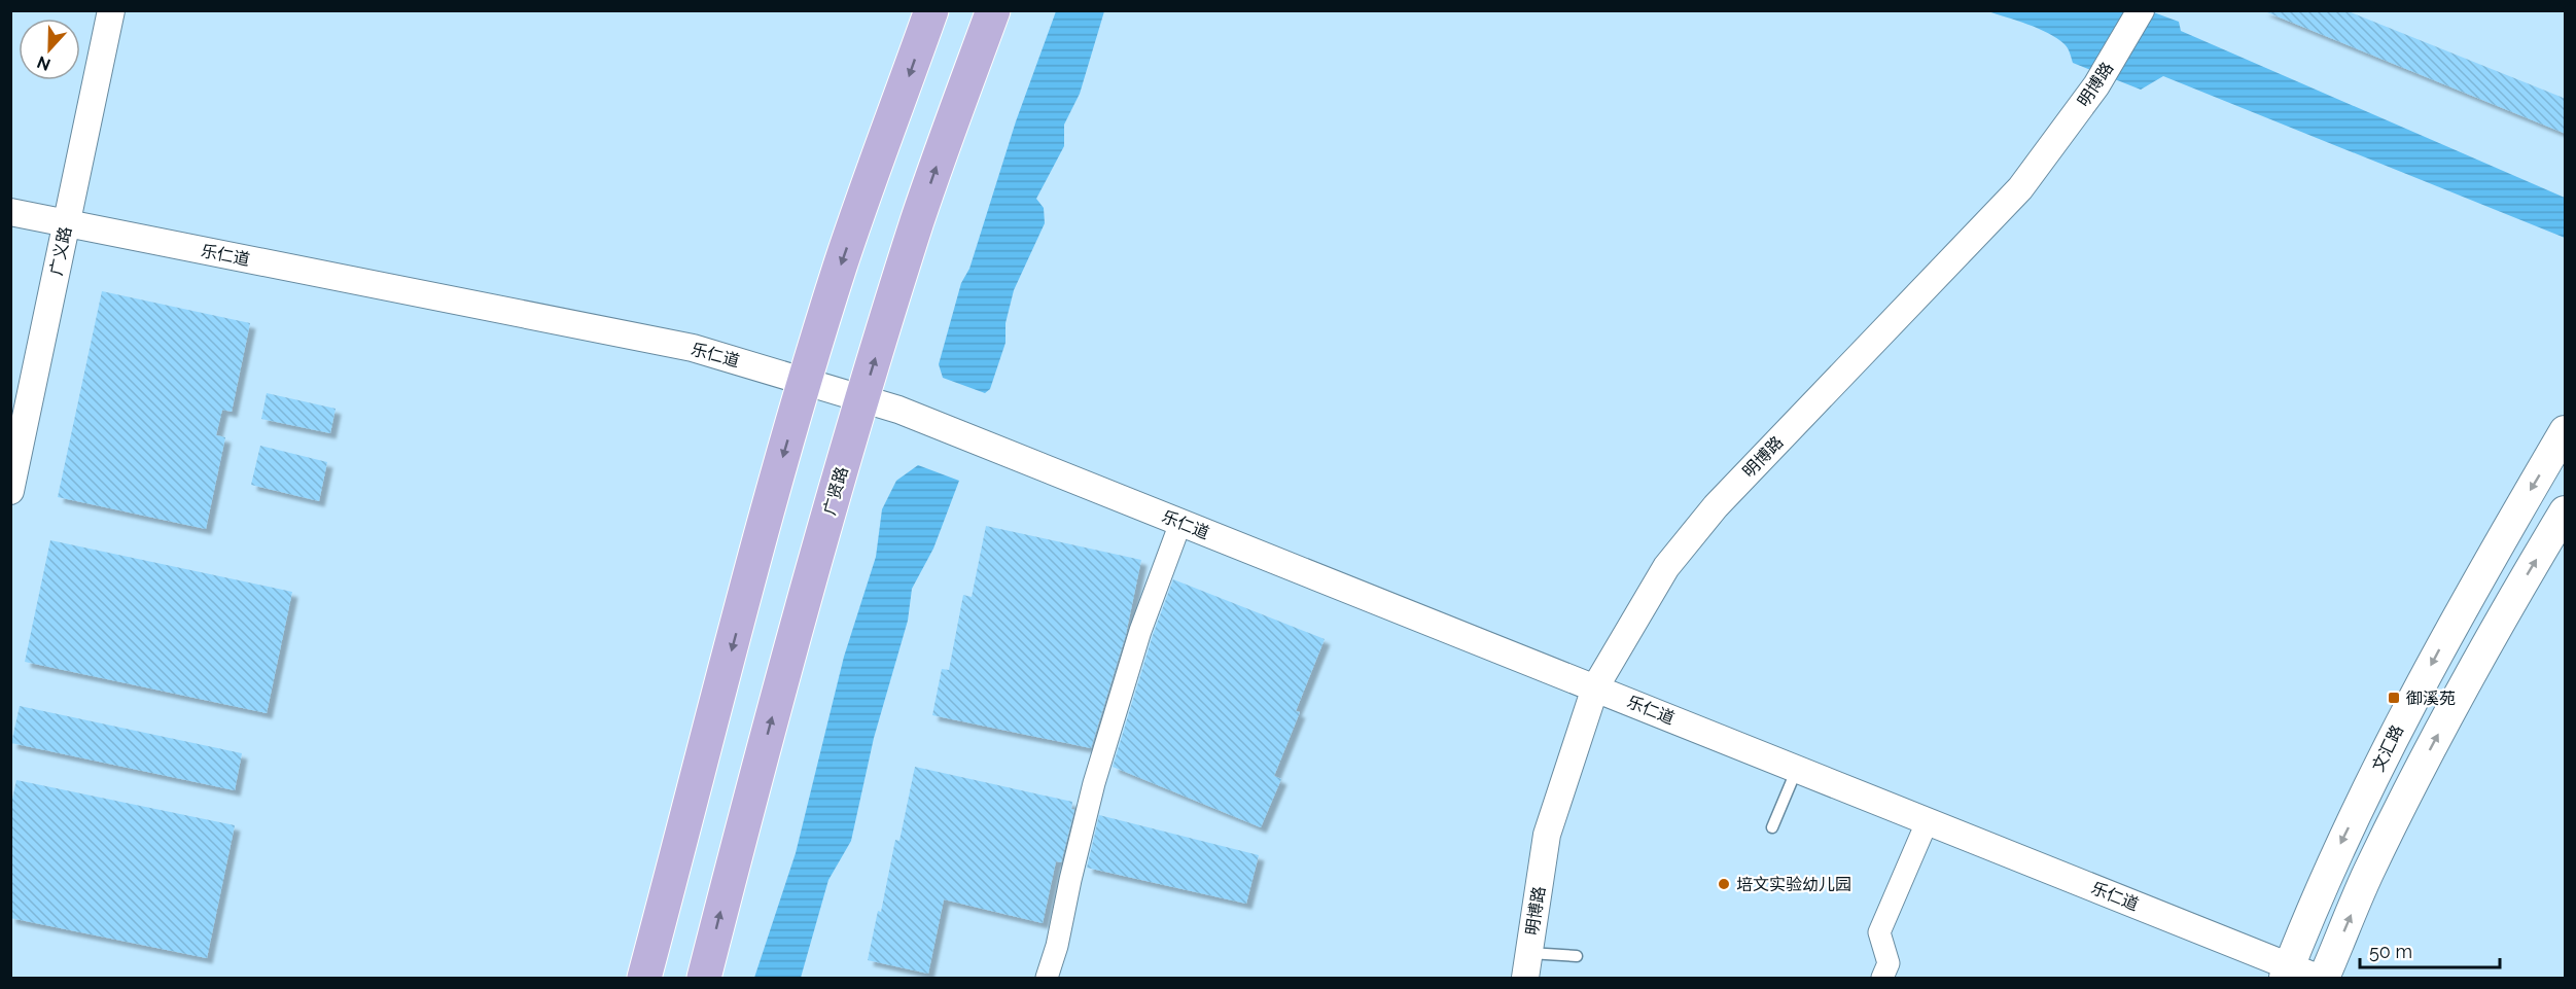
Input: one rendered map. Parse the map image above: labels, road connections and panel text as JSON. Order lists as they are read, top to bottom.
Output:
{
  "streets": {
    "main road": ["广贤路", "文汇路"],
    "street": ["明博路", "广义路", "乐仁道"]
  },
  "crossings": [
    ["明博路", "乐仁道"],
    ["广义路", "乐仁道"],
    ["乐仁道", "广贤路"],
    ["乐仁道", "文汇路"]
  ],
  "places": {
    "transit": ["御溪苑"],
    "other": ["培文实验幼儿园"]
  },
  "scale_bar": "50 m",
  "north": "bottom"
}
